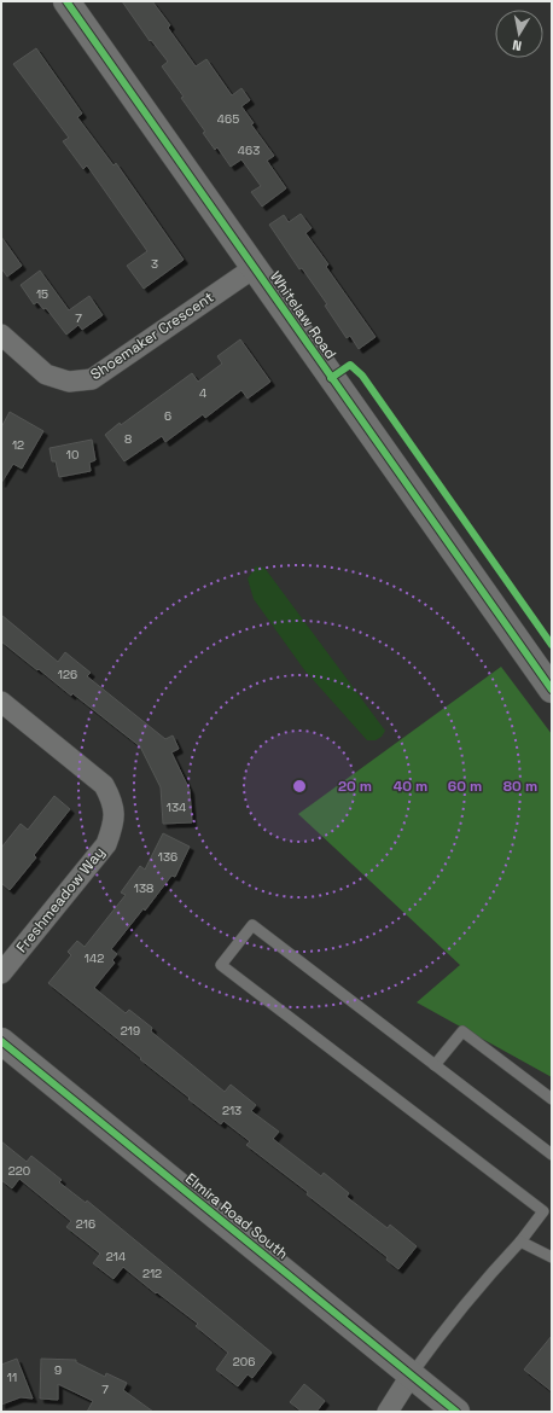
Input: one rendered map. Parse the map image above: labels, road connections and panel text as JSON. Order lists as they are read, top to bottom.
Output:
{
  "streets": {
    "street": [
      "Whitelaw Road",
      "Shoemaker Crescent",
      "Freshmeadow Way",
      "Elmira Road South"
    ]
  },
  "crossings": [
    ["Whitelaw Road", "Shoemaker Crescent"]
  ],
  "house_numbers": [
    "465",
    "463",
    "3",
    "15",
    "7",
    "4",
    "6",
    "8",
    "12",
    "10",
    "126",
    "134",
    "136",
    "138",
    "142",
    "219",
    "213",
    "220",
    "216",
    "214",
    "212",
    "206",
    "9",
    "11",
    "7"
  ],
  "north": "bottom",
  "rings": [
    "20 m",
    "40 m",
    "60 m",
    "80 m"
  ]
}
